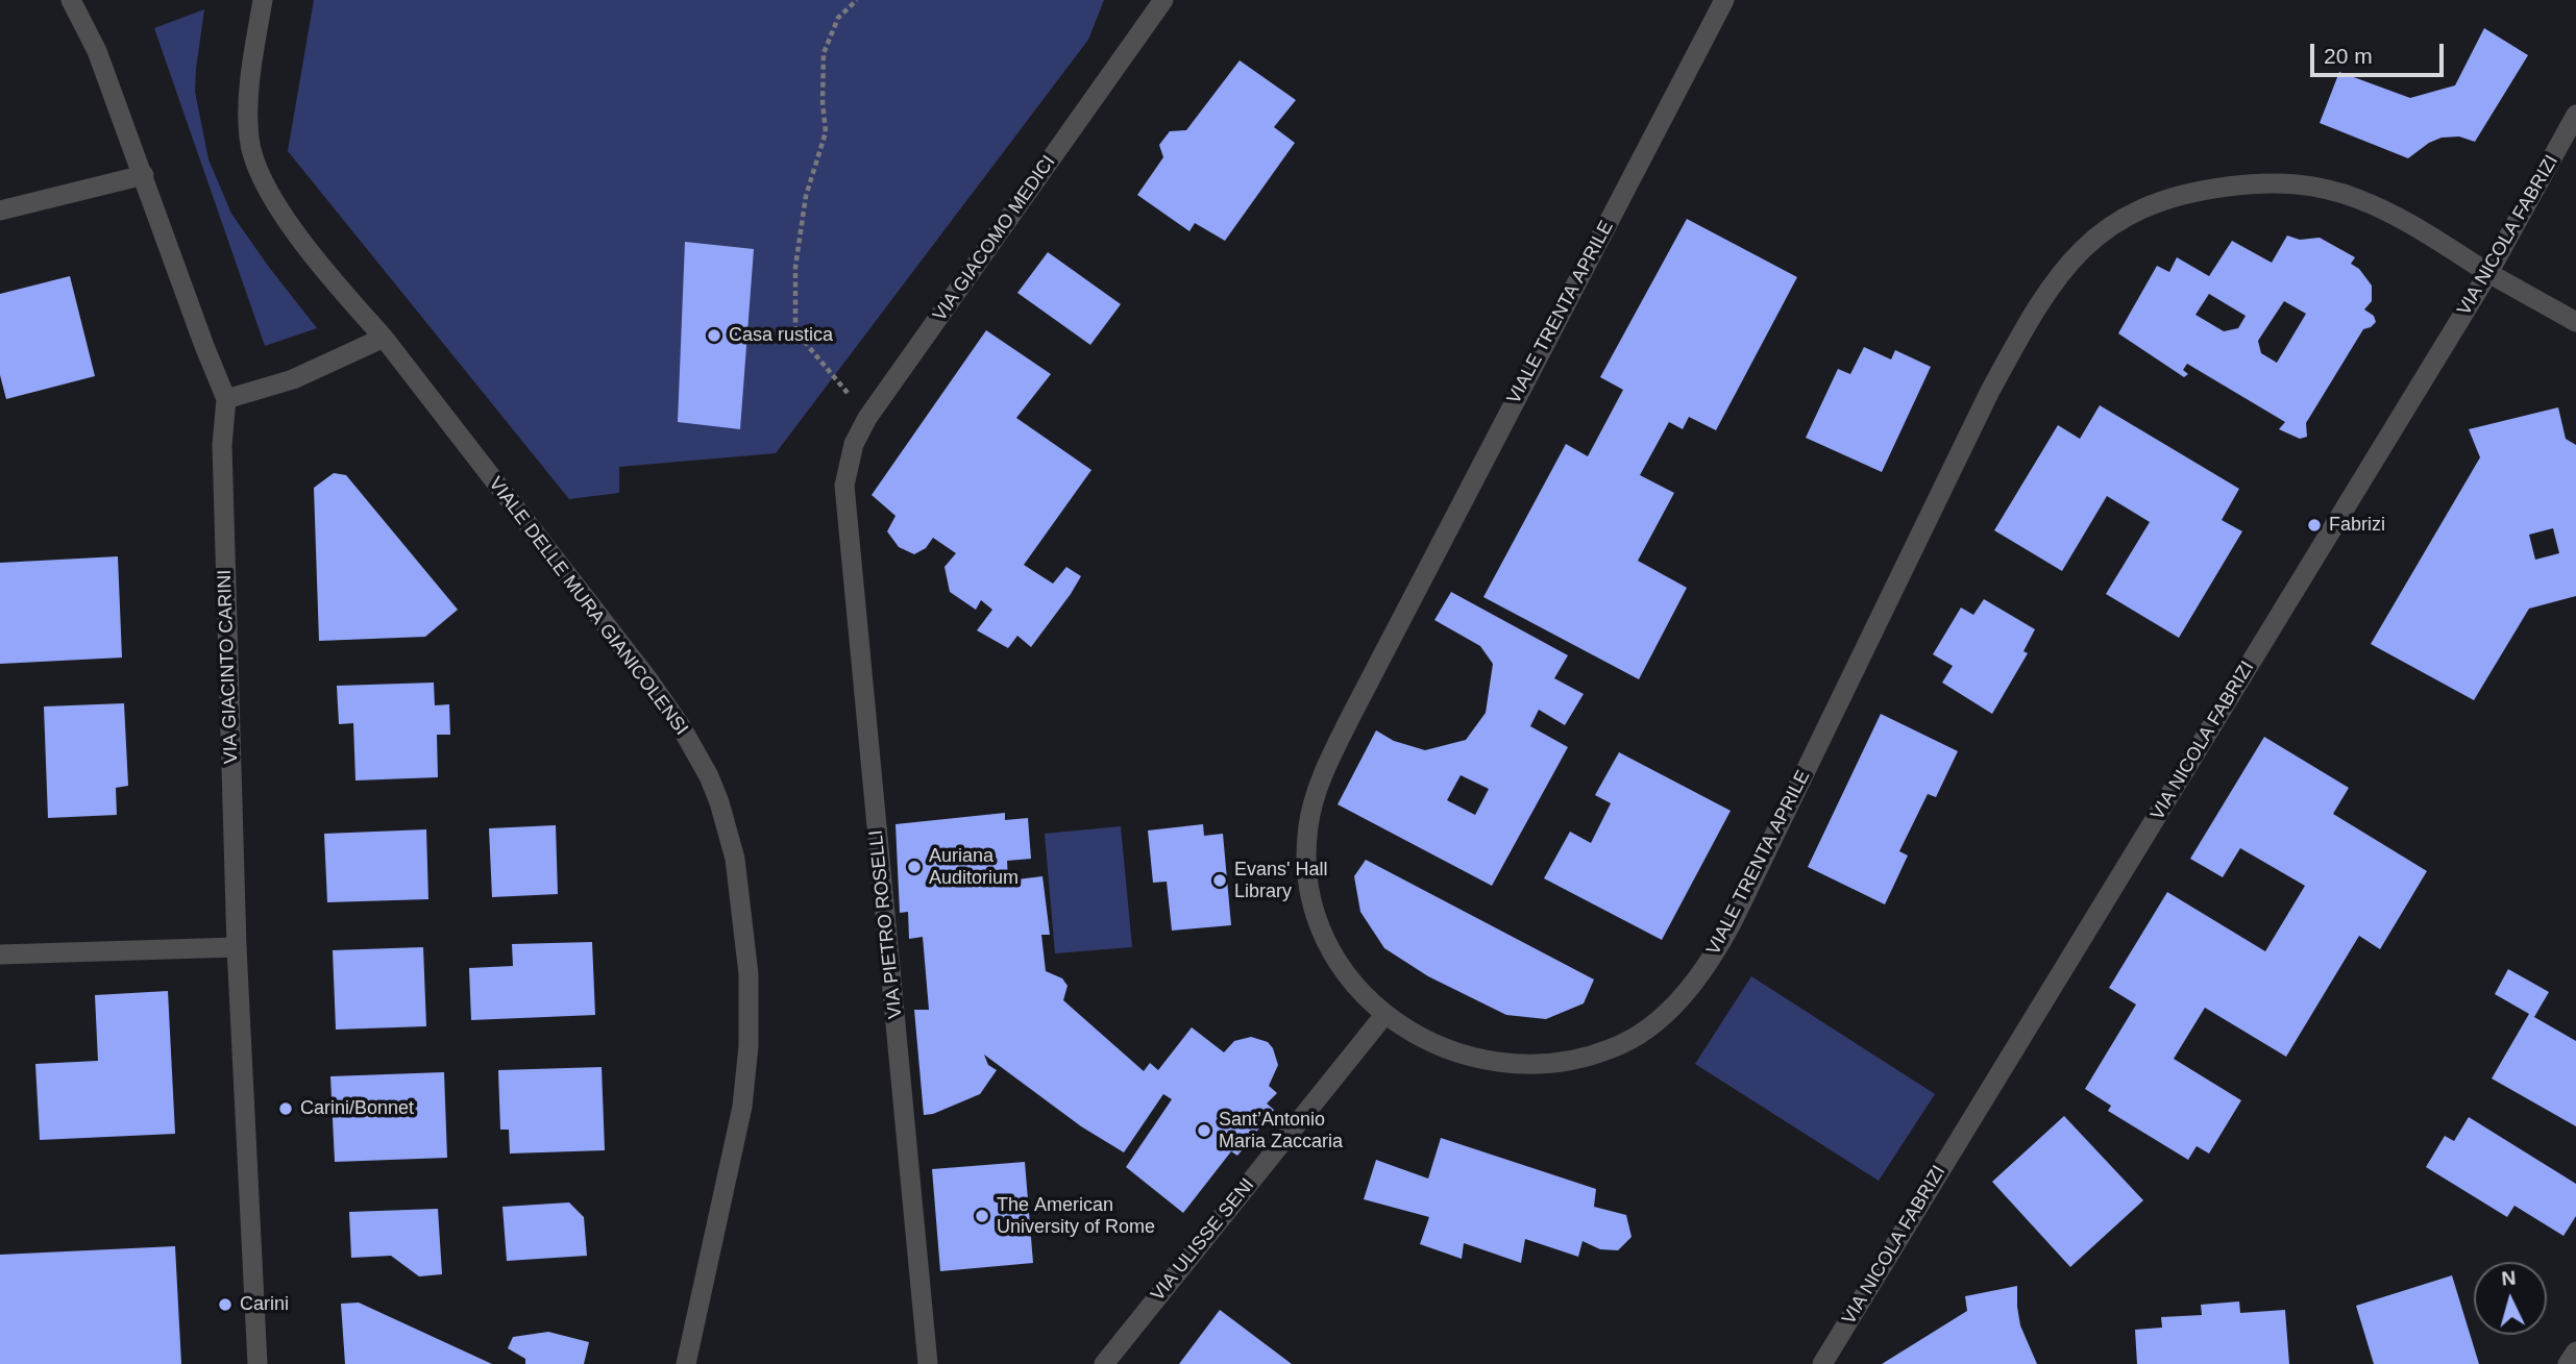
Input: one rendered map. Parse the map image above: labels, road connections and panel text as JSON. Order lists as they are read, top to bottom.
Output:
{
  "streets": {
    "street": [
      "VIA NICOLA FABRIZI",
      "VIA GIACOMO MEDICI",
      "VIALE TRENTA APRILE",
      "VIALE DELLE MURA GIANICOLENSI",
      "VIA GIACINTO CARINI",
      "VIA PIETRO ROSELLI",
      "VIA ULISSE SENI"
    ]
  },
  "crossings": [
    ["VIA NICOLA FABRIZI", "VIALE TRENTA APRILE"],
    ["VIA GIACOMO MEDICI", "VIA PIETRO ROSELLI"],
    ["VIALE TRENTA APRILE", "VIA ULISSE SENI"]
  ],
  "places": [
    "Casa rustica",
    "Fabrizi",
    "Auriana Auditorium",
    "Evans' Hall Library",
    "Carini/Bonnet",
    "Sant’Antonio Maria Zaccaria",
    "The American University of Rome",
    "Carini"
  ],
  "scale_bar": "20 m",
  "north": "top"
}
